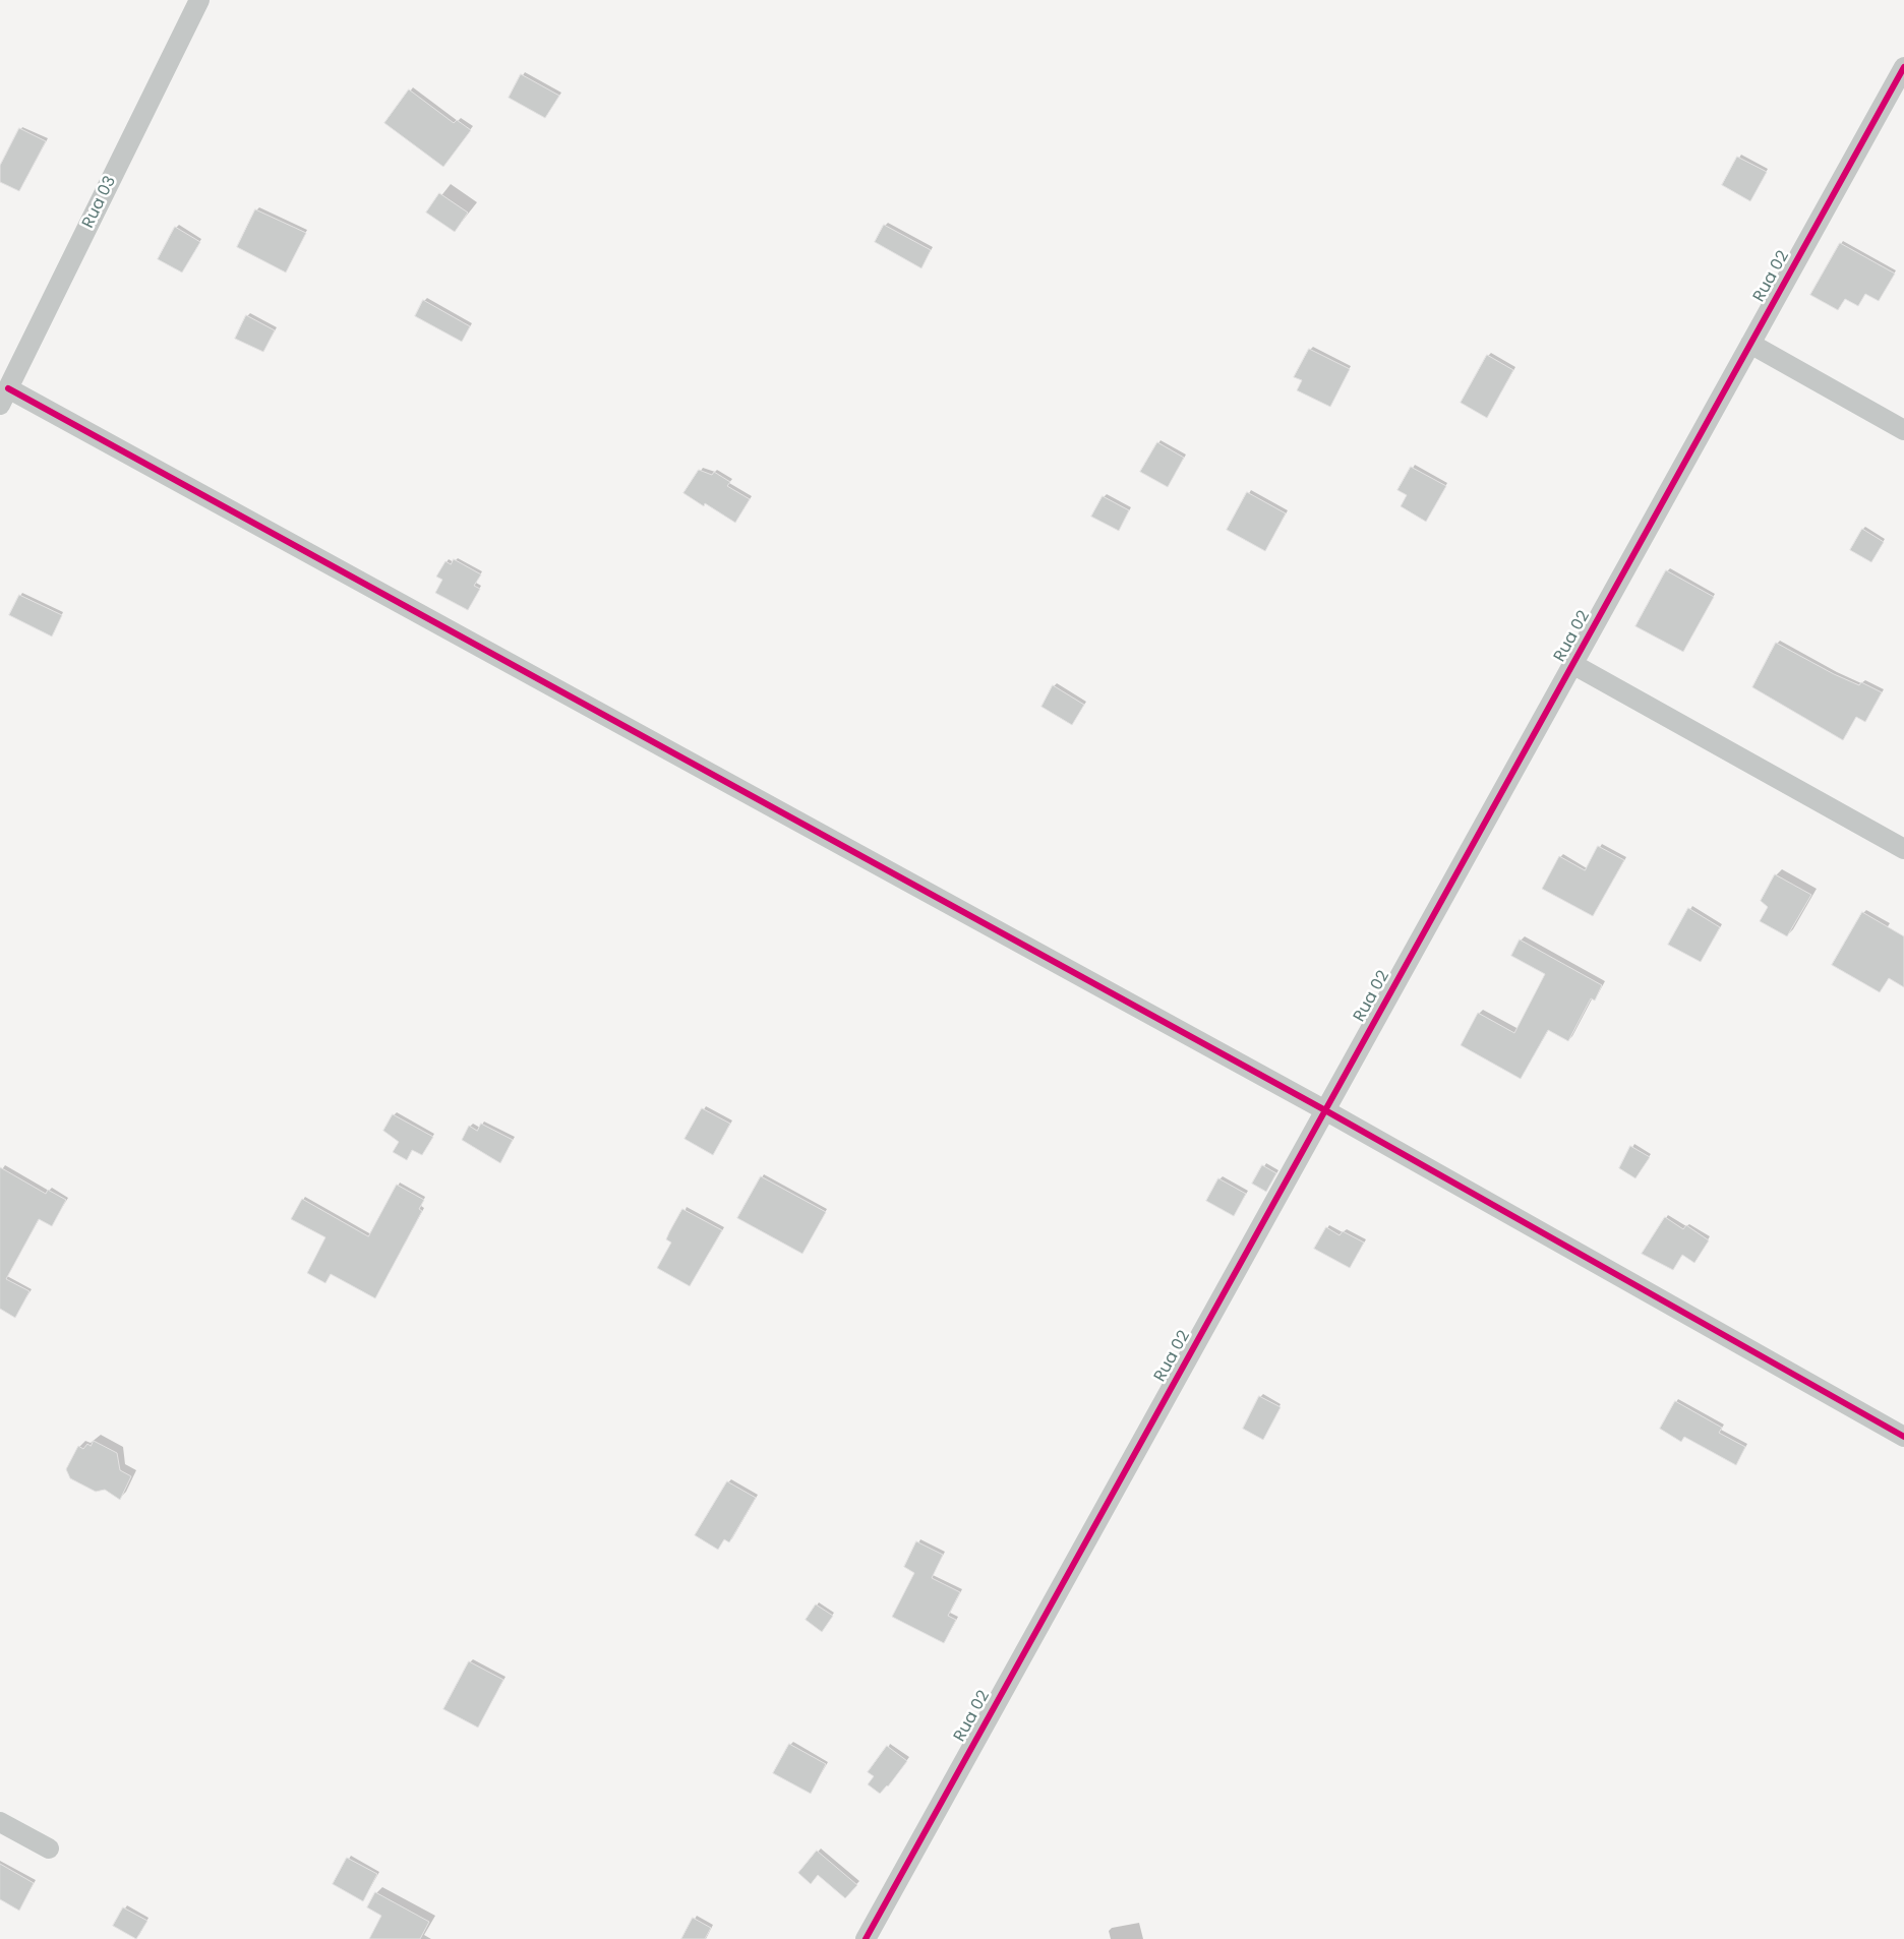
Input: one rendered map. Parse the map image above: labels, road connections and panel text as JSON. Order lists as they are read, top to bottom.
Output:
{
  "streets": {
    "street": ["Rua 03", "Rua 02"]
  }
}
